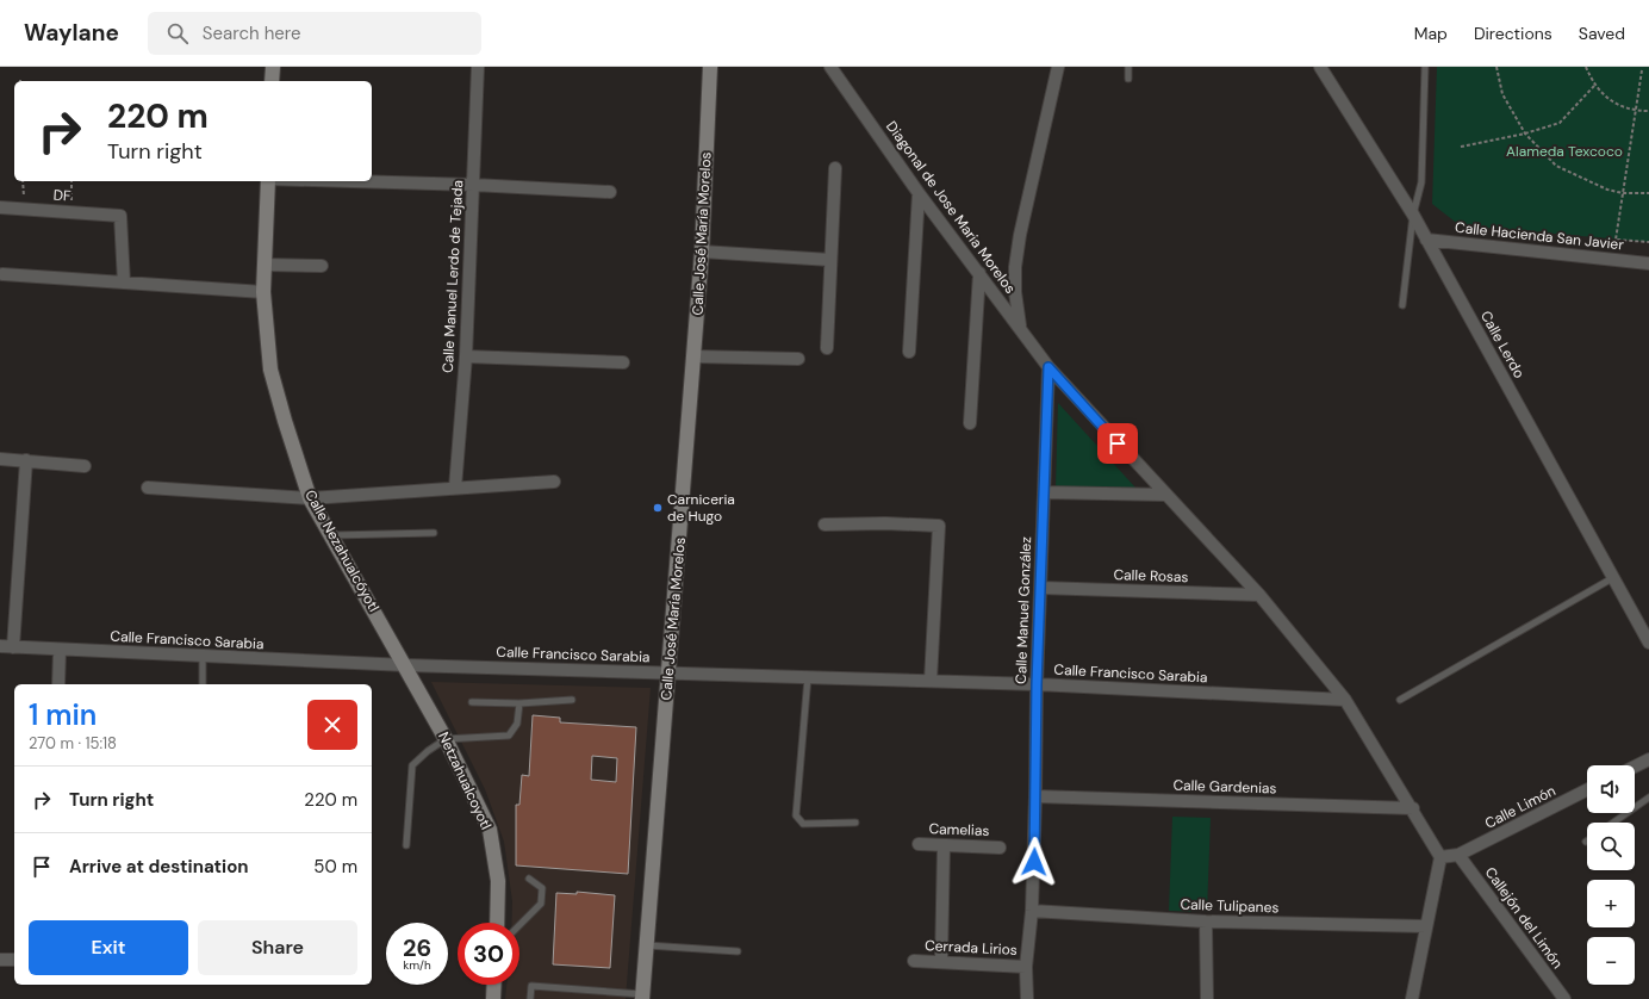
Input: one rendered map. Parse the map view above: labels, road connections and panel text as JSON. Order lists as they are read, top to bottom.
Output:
{
  "streets": {
    "street": [
      "DF",
      "Diagonal de Jose Maria Morelos",
      "Calle José María Morelos",
      "Calle Hacienda San Javier",
      "Calle Manuel Lerdo de Tejada",
      "Calle Lerdo",
      "Calle Nezahualcóyotl",
      "Calle Rosas",
      "Calle Manuel González",
      "Calle Francisco Sarabia",
      "Netzahualcoyotl",
      "Calle Gardenias",
      "Calle Limón",
      "Camelias",
      "Calle Tulipanes",
      "Callejón del Limón",
      "Cerrada Lirios"
    ]
  },
  "crossings": [
    ["Diagonal de Jose Maria Morelos", "Calle Rosas"],
    ["Diagonal de Jose Maria Morelos", "Calle Manuel González"],
    ["Diagonal de Jose Maria Morelos", "Calle Francisco Sarabia"],
    ["Diagonal de Jose Maria Morelos", "Calle Gardenias"],
    ["Diagonal de Jose Maria Morelos", "Calle Limón"],
    ["Calle José María Morelos", "Calle Francisco Sarabia"],
    ["Calle Hacienda San Javier", "Calle Lerdo"],
    ["Calle Nezahualcóyotl", "Calle Francisco Sarabia"],
    ["Calle Nezahualcóyotl", "Netzahualcoyotl"],
    ["Calle Rosas", "Calle Manuel González"],
    ["Calle Manuel González", "Calle Francisco Sarabia"],
    ["Calle Manuel González", "Calle Gardenias"],
    ["Calle Manuel González", "Calle Tulipanes"],
    ["Calle Manuel González", "Cerrada Lirios"],
    ["Calle Francisco Sarabia", "Netzahualcoyotl"],
    ["Calle Limón", "Callejón del Limón"]
  ],
  "parks": ["Alameda Texcoco"],
  "places": ["Carniceria de Hugo"],
  "page": {
    "header": "Waylane",
    "search": "Search here",
    "nav": ["Map", "Directions", "Saved"],
    "turn": ["220 m", "Turn right"],
    "heading": ["1 min", "270 m · 15:18"],
    "map_buttons": ["+", "−"],
    "list": [
      {
        "name": "Turn right",
        "value": "220 m"
      },
      {
        "name": "Arrive at destination",
        "value": "50 m"
      }
    ],
    "buttons": ["Exit", "Share"],
    "speed": "26 km/h",
    "limit": "30"
  }
}
